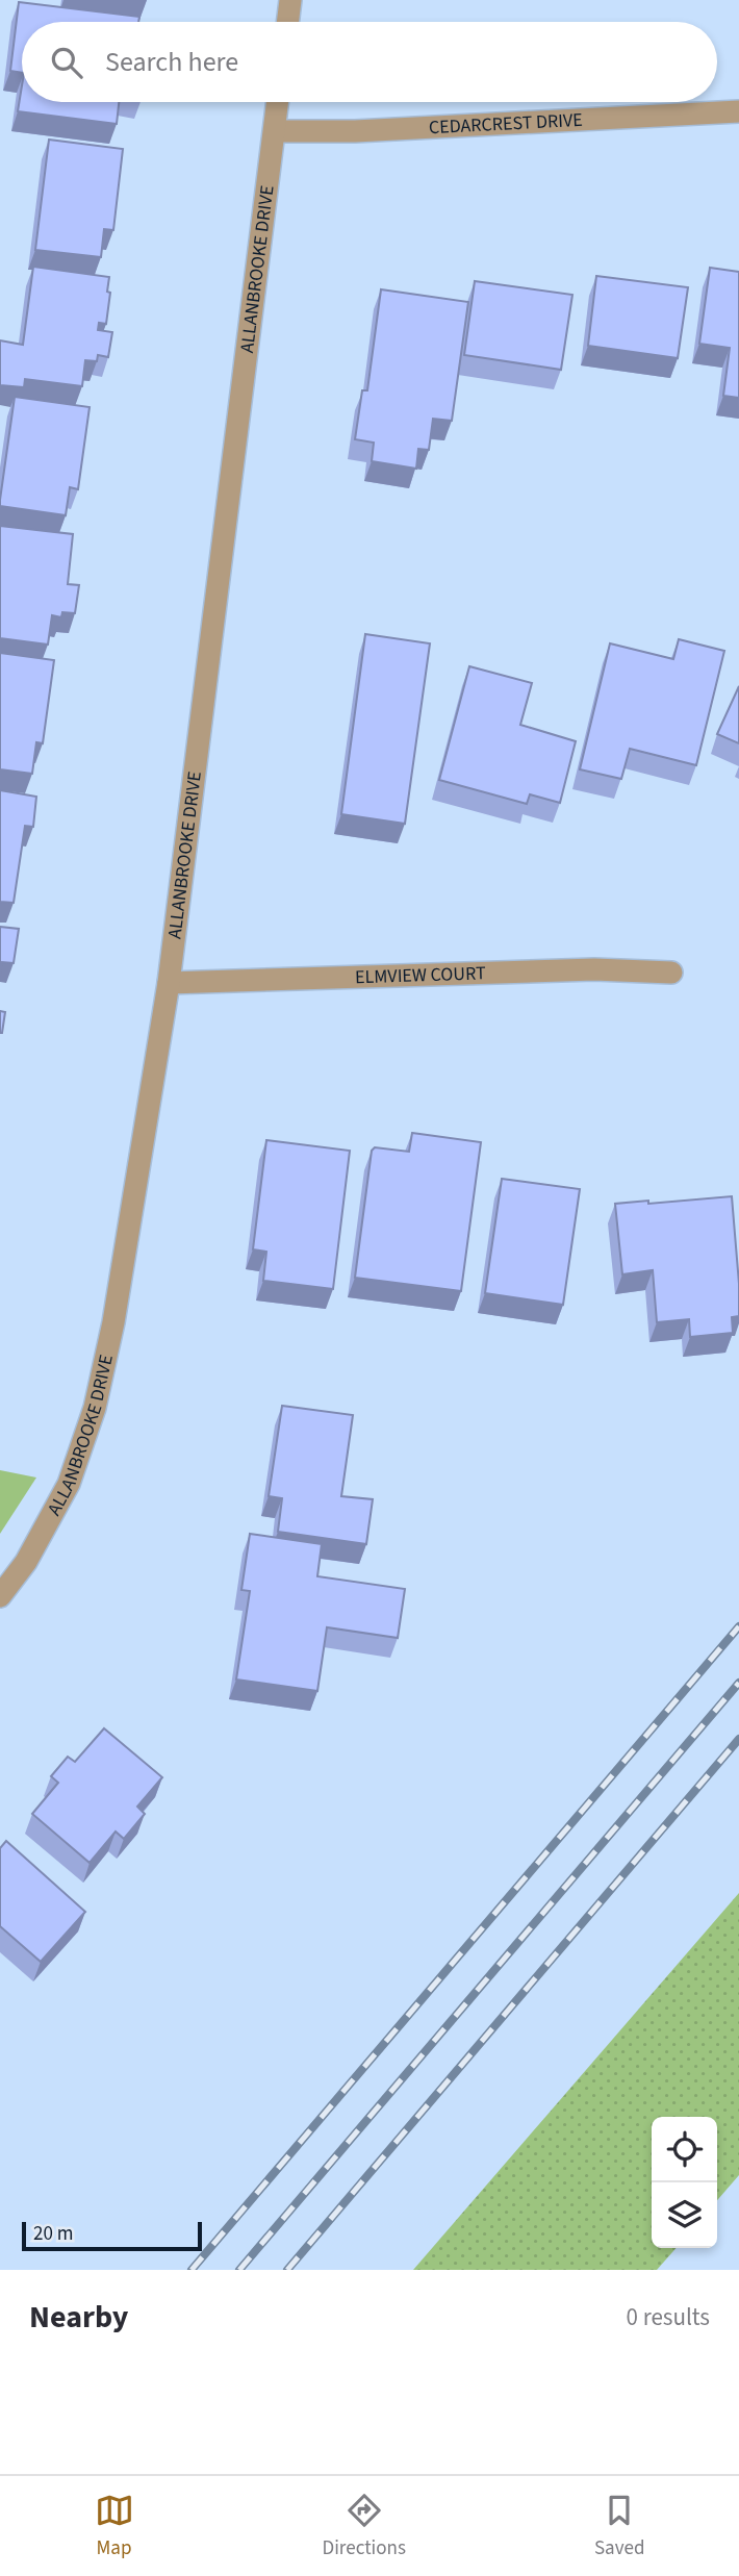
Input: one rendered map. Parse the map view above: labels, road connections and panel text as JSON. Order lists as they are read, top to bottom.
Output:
{
  "streets": {
    "street": ["CEDARCREST DRIVE", "ALLANBROOKE DRIVE", "ELMVIEW COURT"]
  },
  "crossings": [
    ["CEDARCREST DRIVE", "ALLANBROOKE DRIVE"],
    ["ALLANBROOKE DRIVE", "ELMVIEW COURT"]
  ],
  "scale_bar": "20 m",
  "page": {
    "search": "Search here",
    "scale": "20 m",
    "heading": ["Nearby", "0 results"],
    "nav": ["Map", "Directions", "Saved"]
  }
}
